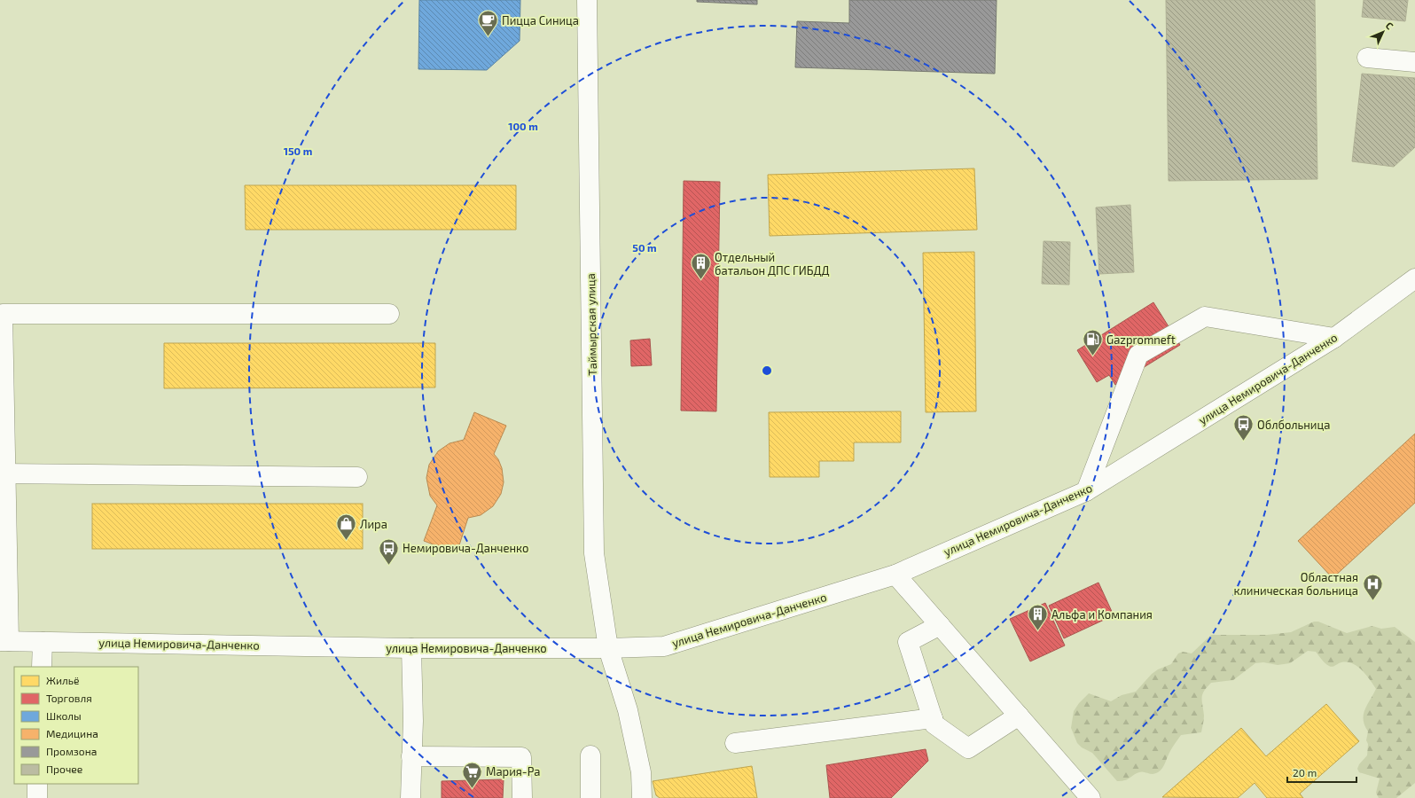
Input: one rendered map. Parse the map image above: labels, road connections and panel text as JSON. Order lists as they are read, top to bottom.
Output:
{
  "streets": {
    "main road": ["Таймырская улица", "улица Немировича-Данченко"]
  },
  "crossings": [
    ["Таймырская улица", "улица Немировича-Данченко"]
  ],
  "places": {
    "cafe": ["Пицца Синица"],
    "building": ["Отдельный батальон ДПС ГИБДД", "Альфа и Компания"],
    "fuel station": ["Gazpromneft"],
    "bus stop": ["Облбольница", "Немировича-Данченко"],
    "shop": ["Лира"],
    "hospital": ["Областная клиническая больница"],
    "supermarket": ["Мария-Ра"]
  },
  "legend": [
    "Жильё",
    "Торговля",
    "Школы",
    "Медицина",
    "Промзона",
    "Прочее"
  ],
  "scale_bar": "20 m",
  "north": "top right",
  "rings": ["100 m", "150 m", "50 m"]
}
